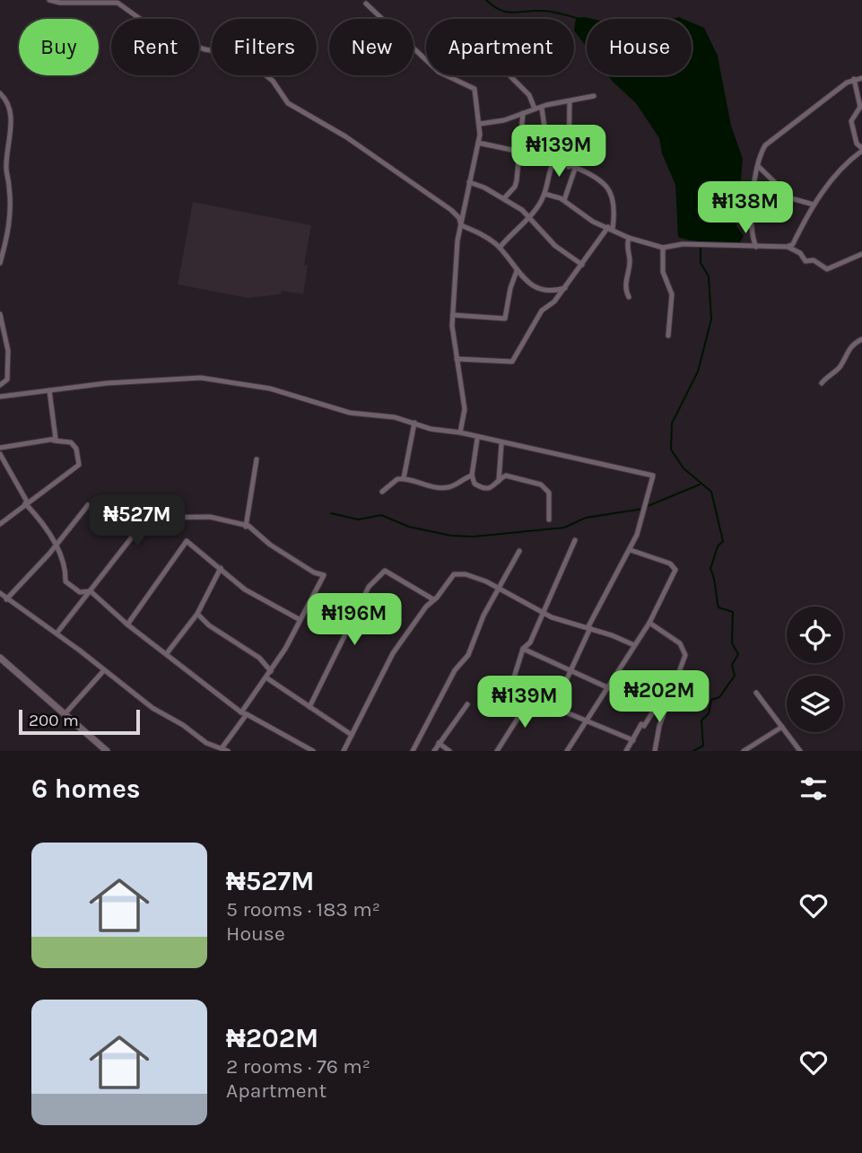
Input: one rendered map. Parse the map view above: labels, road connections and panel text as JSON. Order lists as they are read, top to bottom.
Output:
{
  "scale_bar": "200 m",
  "page": {
    "chip": [
      "Buy",
      "Rent",
      "Filters",
      "New",
      "Apartment",
      "House"
    ],
    "price": [
      "₦139M",
      "₦138M",
      "₦527M",
      "₦196M",
      "₦202M",
      "₦139M"
    ],
    "scale": "200 m",
    "heading": "6 homes",
    "list": [
      {
        "name": "₦527M",
        "note": "5 rooms · 183 m² · House"
      },
      {
        "name": "₦202M",
        "note": "2 rooms · 76 m² · Apartment"
      }
    ]
  }
}
